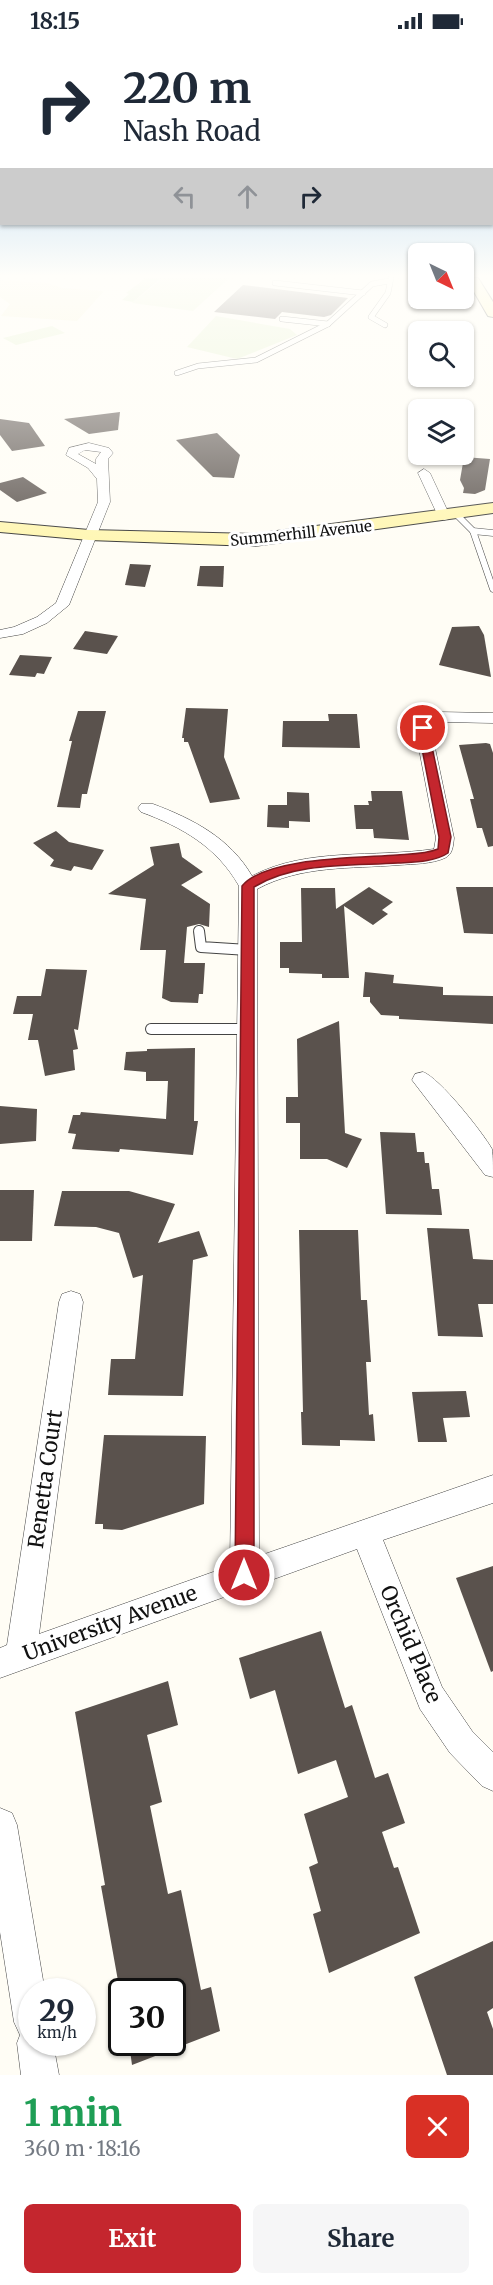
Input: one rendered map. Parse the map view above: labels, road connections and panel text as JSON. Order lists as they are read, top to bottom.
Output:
{
  "streets": {
    "street": [
      "Summerhill Avenue",
      "Renetta Court",
      "University Avenue",
      "Orchid Place"
    ]
  },
  "crossings": [
    ["Renetta Court", "University Avenue"],
    ["University Avenue", "Orchid Place"]
  ],
  "north": "bottom right",
  "page": {
    "status": "18:15",
    "turn": ["220 m", "Nash Road"],
    "speed": "29 km/h",
    "limit": "30",
    "heading": ["1 min", "360 m · 18:16"],
    "buttons": ["Exit", "Share"]
  }
}
